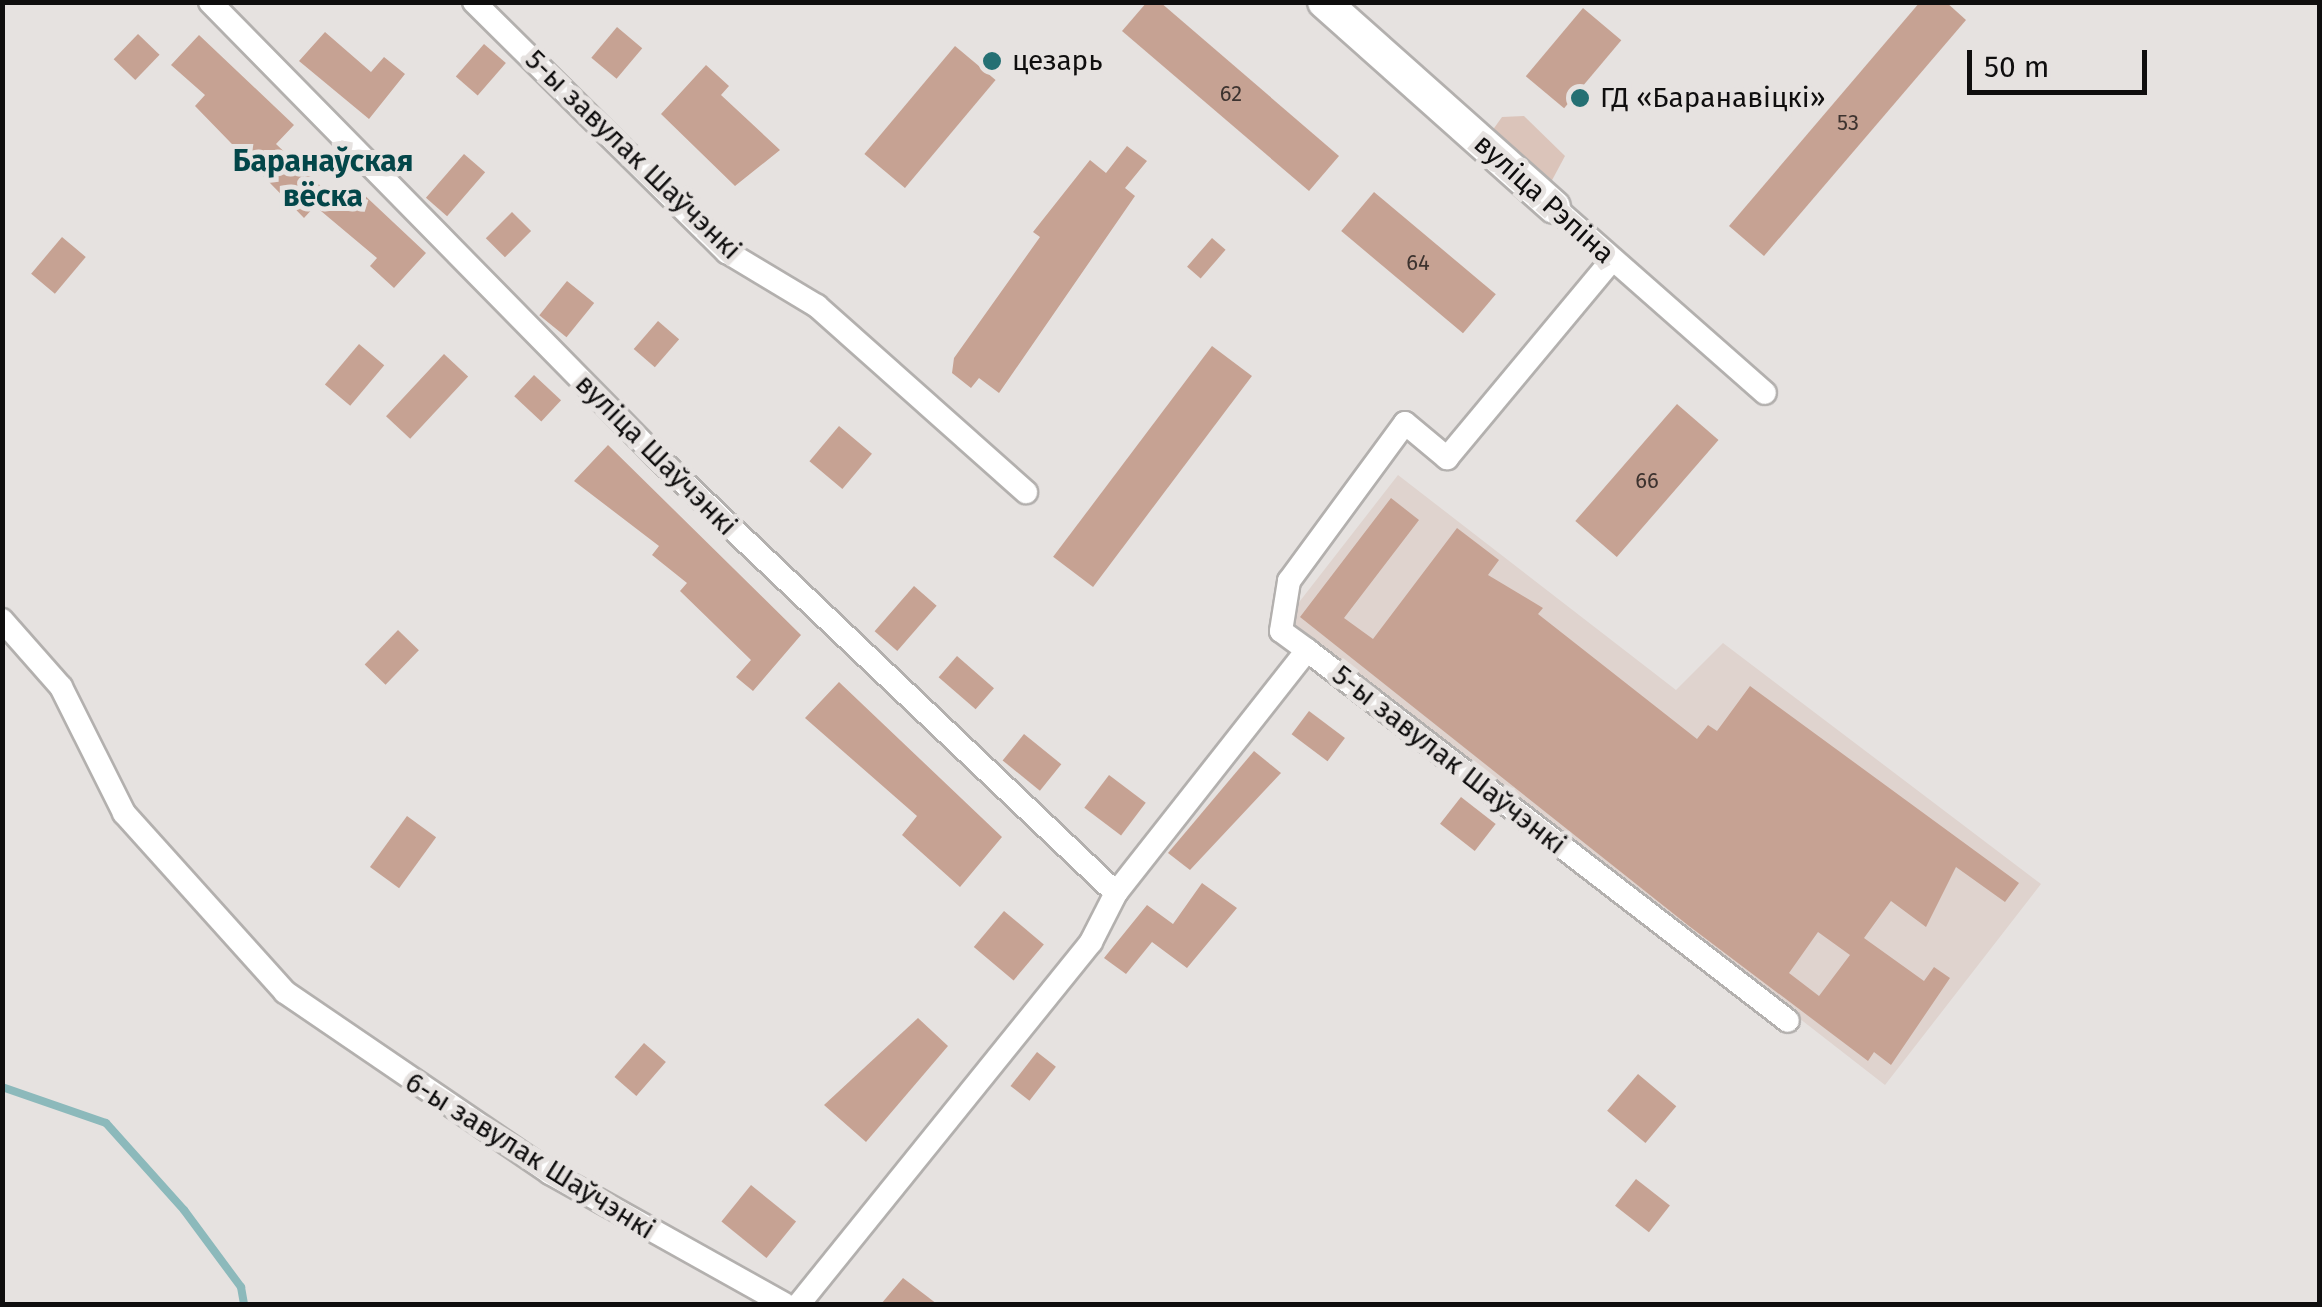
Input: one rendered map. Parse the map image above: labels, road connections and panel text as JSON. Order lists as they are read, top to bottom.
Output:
{
  "streets": {
    "street": [
      "5-ы завулак Шаўчэнкі",
      "вуліца Рэпіна",
      "вуліца Шаўчэнкі",
      "6-ы завулак Шаўчэнкі"
    ]
  },
  "crossings": [
    ["5-ы завулак Шаўчэнкі", "вуліца Шаўчэнкі"]
  ],
  "districts": ["Баранаўская вёска"],
  "places": ["цезарь", "ГД «Баранавіцкі»"],
  "house_numbers": [
    "62",
    "53",
    "64",
    "66"
  ],
  "scale_bar": "50 m"
}
